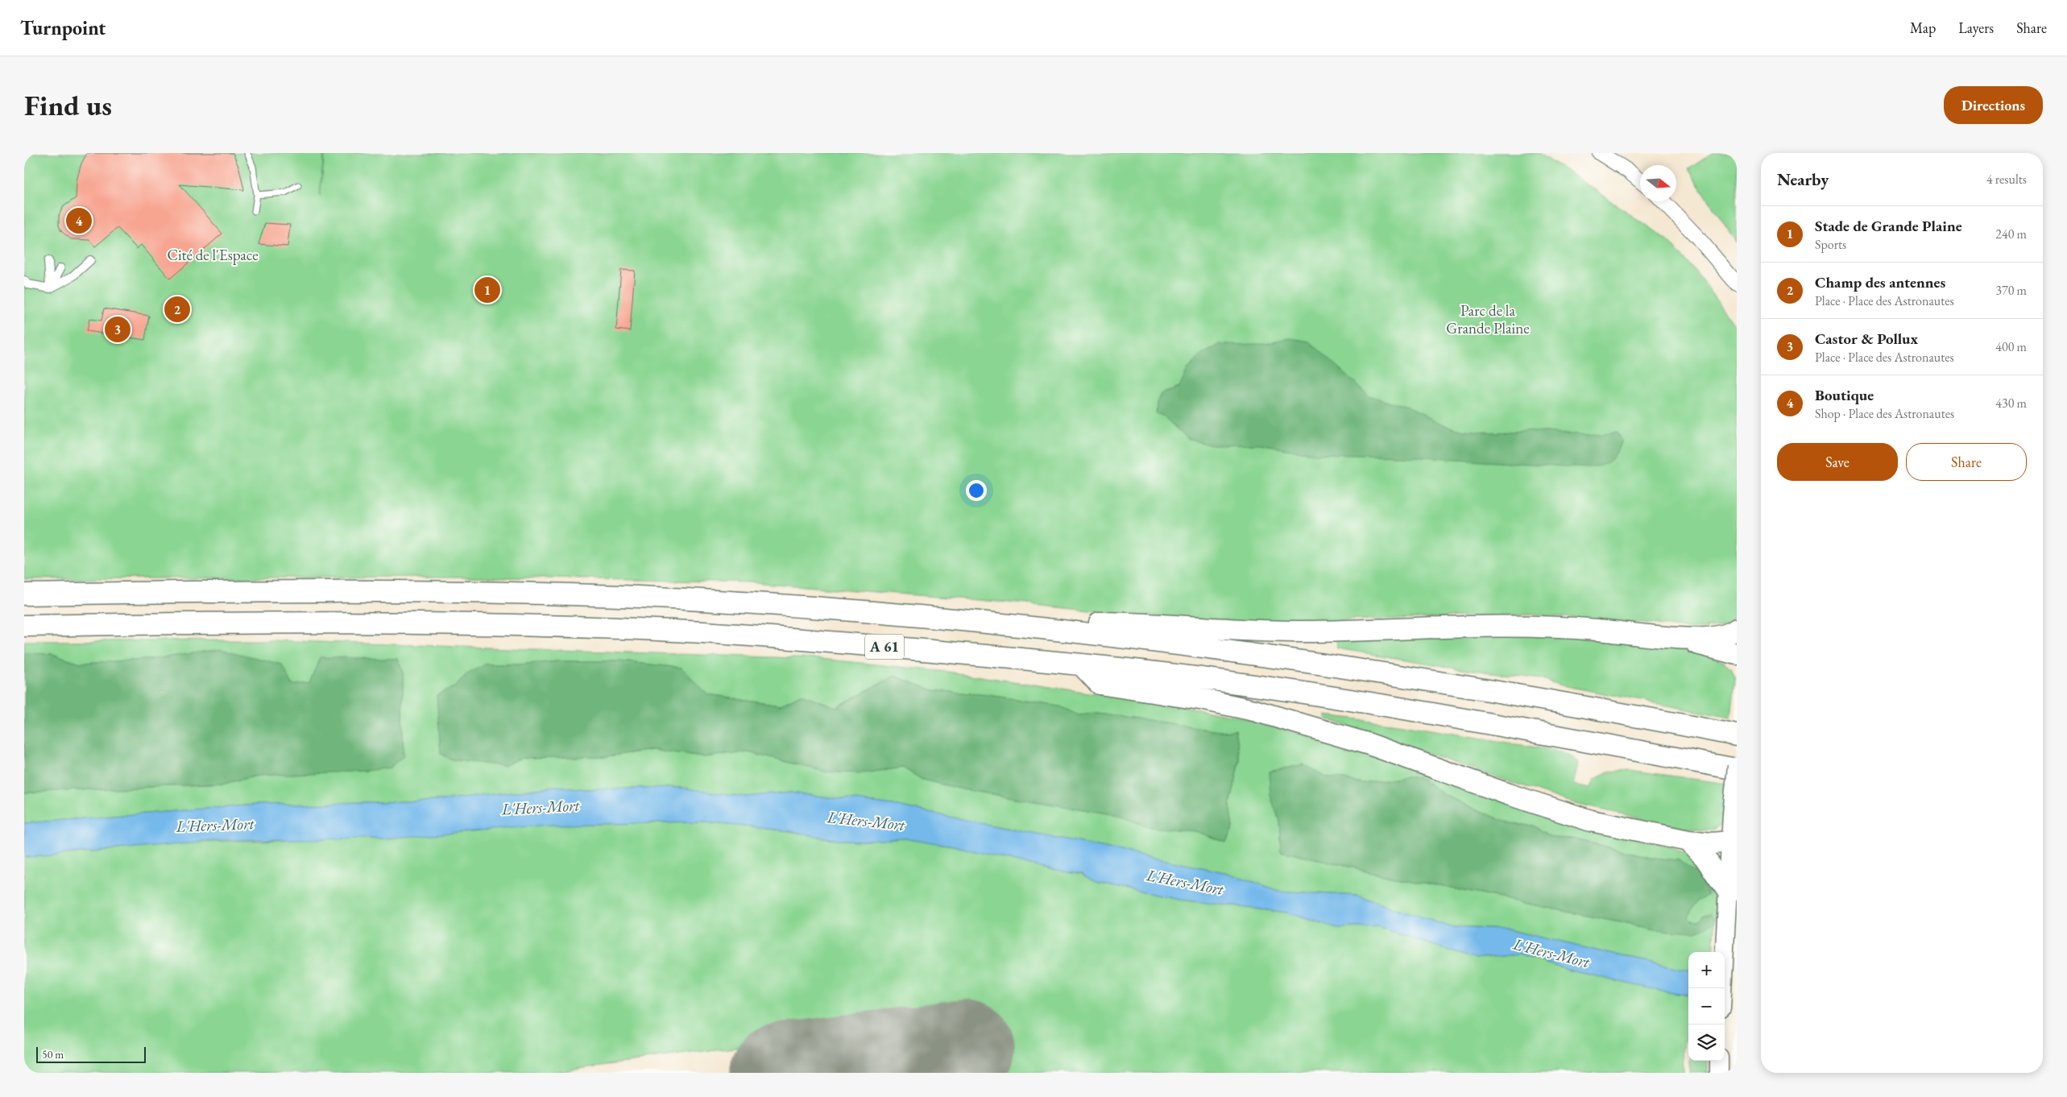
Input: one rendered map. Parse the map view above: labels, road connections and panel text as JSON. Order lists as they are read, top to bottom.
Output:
{
  "streets": {
    "highway": ["A 61"]
  },
  "water": ["L'Hers-Mort"],
  "parks": ["Cité de l'Espace", "Parc de la Grande Plaine"],
  "scale_bar": "50 m",
  "north": "right",
  "page": {
    "header": "Turnpoint",
    "nav": ["Map", "Layers", "Share"],
    "buttons": [
      "Directions",
      ["Save", "Share"]
    ],
    "title": "Find us",
    "heading": ["Nearby", "4 results"],
    "list": [
      {
        "mark": "1",
        "name": "Stade de Grande Plaine",
        "note": "Sports",
        "value": "240 m"
      },
      {
        "mark": "2",
        "name": "Champ des antennes",
        "note": "Place · Place des Astronautes",
        "value": "370 m"
      },
      {
        "mark": "3",
        "name": "Castor & Pollux",
        "note": "Place · Place des Astronautes",
        "value": "400 m"
      },
      {
        "mark": "4",
        "name": "Boutique",
        "note": "Shop · Place des Astronautes",
        "value": "430 m"
      }
    ],
    "pins": [
      "4",
      "1",
      "2",
      "3"
    ],
    "map_buttons": ["+", "−"],
    "scale": "50 m"
  }
}
